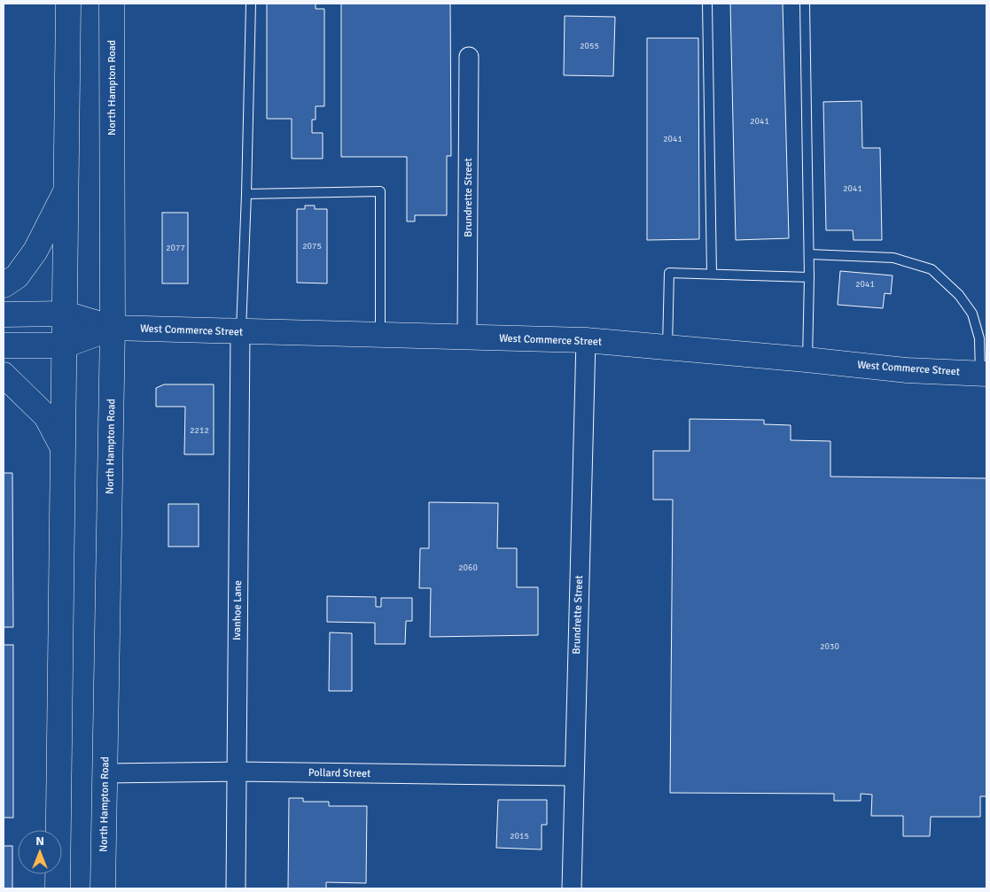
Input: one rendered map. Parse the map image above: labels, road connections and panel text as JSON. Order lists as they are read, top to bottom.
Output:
{
  "streets": {
    "main road": ["North Hampton Road", "West Commerce Street"],
    "street": ["Brundrette Street", "Ivanhoe Lane", "Pollard Street"]
  },
  "crossings": [
    ["North Hampton Road", "West Commerce Street"],
    ["North Hampton Road", "Pollard Street"],
    ["Brundrette Street", "West Commerce Street"],
    ["Brundrette Street", "Pollard Street"],
    ["West Commerce Street", "Ivanhoe Lane"],
    ["Ivanhoe Lane", "Pollard Street"]
  ],
  "house_numbers": [
    "2055",
    "2041",
    "2041",
    "2041",
    "2075",
    "2077",
    "2041",
    "2212",
    "2060",
    "2030",
    "2015"
  ],
  "north": "top"
}
